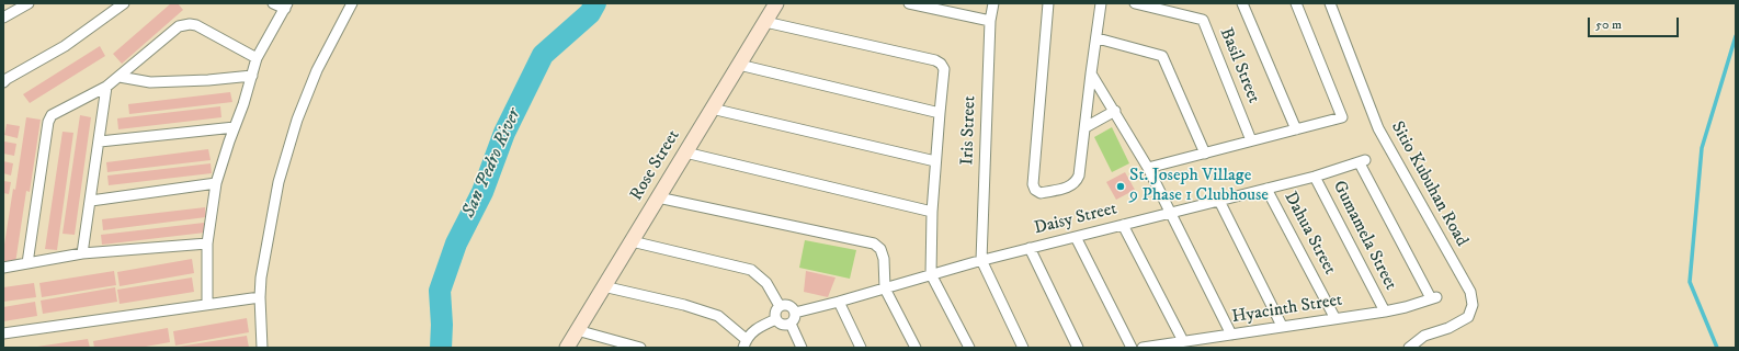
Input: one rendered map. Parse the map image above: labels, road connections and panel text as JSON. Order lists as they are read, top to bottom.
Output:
{
  "streets": {
    "street": [
      "Basil Street",
      "Iris Street",
      "Rose Street",
      "Sitio Kubuhan Road",
      "Daisy Street",
      "Dahua Street",
      "Gumamela Street",
      "Hyacinth Street"
    ]
  },
  "crossings": [
    ["Iris Street", "Daisy Street"],
    ["Daisy Street", "Dahua Street"],
    ["Daisy Street", "Gumamela Street"],
    ["Daisy Street", "Hyacinth Street"],
    ["Dahua Street", "Hyacinth Street"],
    ["Gumamela Street", "Hyacinth Street"]
  ],
  "water": ["San Pedro River"],
  "places": ["St. Joseph Village 9 Phase 1 Clubhouse"],
  "scale_bar": "50 m"
}
